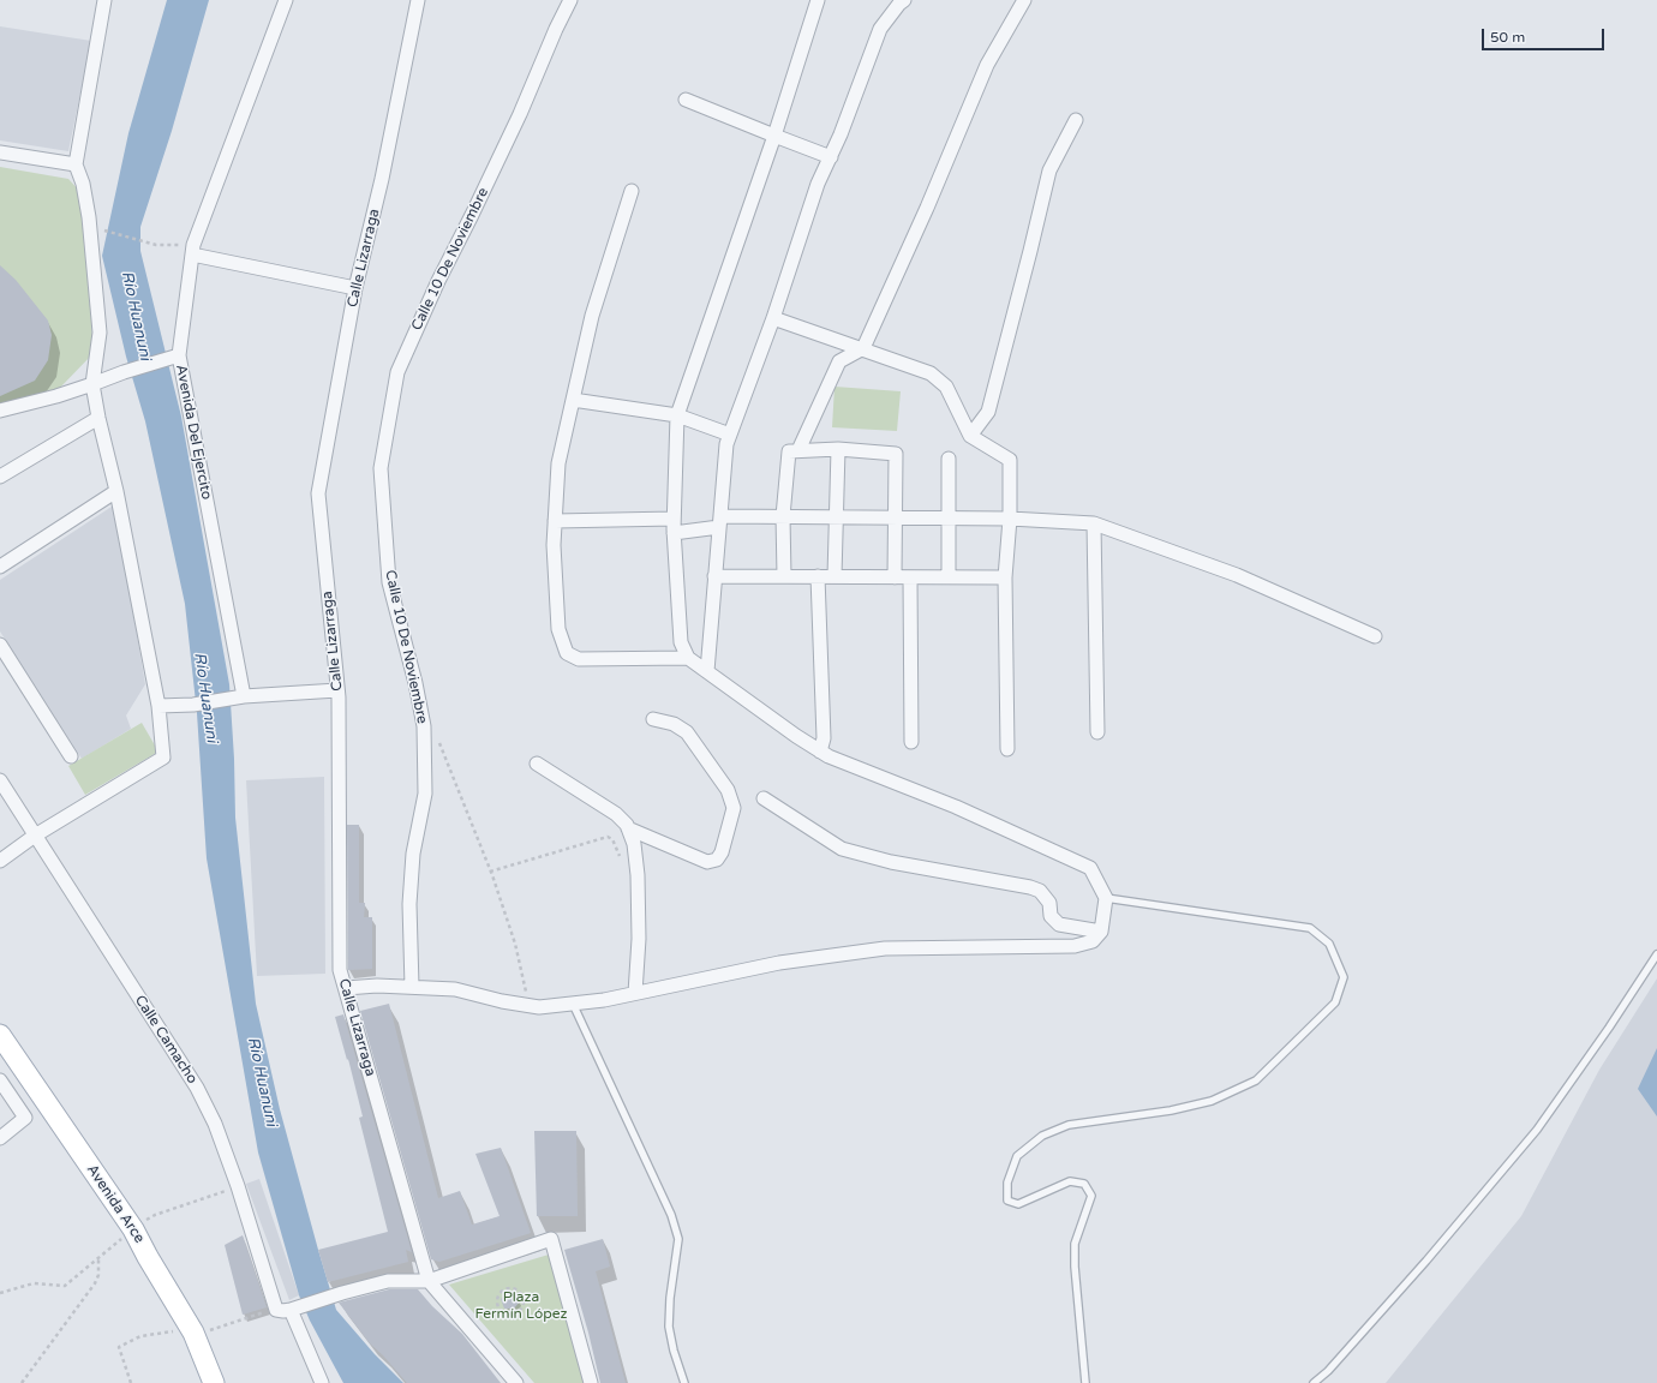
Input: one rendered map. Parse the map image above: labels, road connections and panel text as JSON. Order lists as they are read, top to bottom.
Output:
{
  "streets": {
    "main road": ["Avenida Arce"],
    "street": [
      "Calle Lizarraga",
      "Calle 10 De Noviembre",
      "Avenida Del Ejercito",
      "Calle Camacho"
    ]
  },
  "water": ["Río Huanuni"],
  "parks": ["Plaza Fermín López"],
  "scale_bar": "50 m"
}
